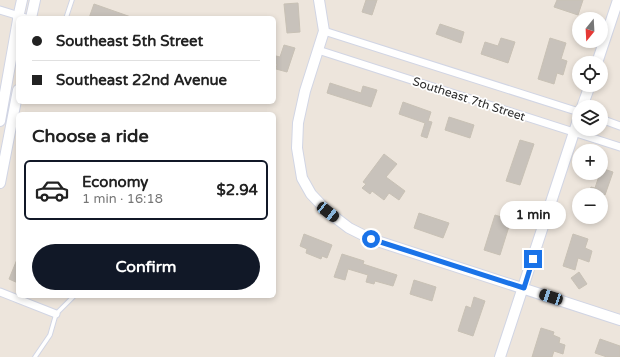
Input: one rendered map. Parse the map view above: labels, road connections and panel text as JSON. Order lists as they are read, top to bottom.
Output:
{
  "streets": {
    "street": ["Southeast 7th Street"]
  },
  "north": "bottom",
  "page": {
    "map_buttons": ["+", "−"],
    "banner": ["Southeast 5th Street", "Southeast 22nd Avenue"],
    "heading": "Choose a ride",
    "list": [
      {
        "name": "Economy",
        "note": "1 min · 16:18",
        "value": "$2.94"
      }
    ],
    "bubble": "1 min",
    "buttons": "Confirm"
  }
}
